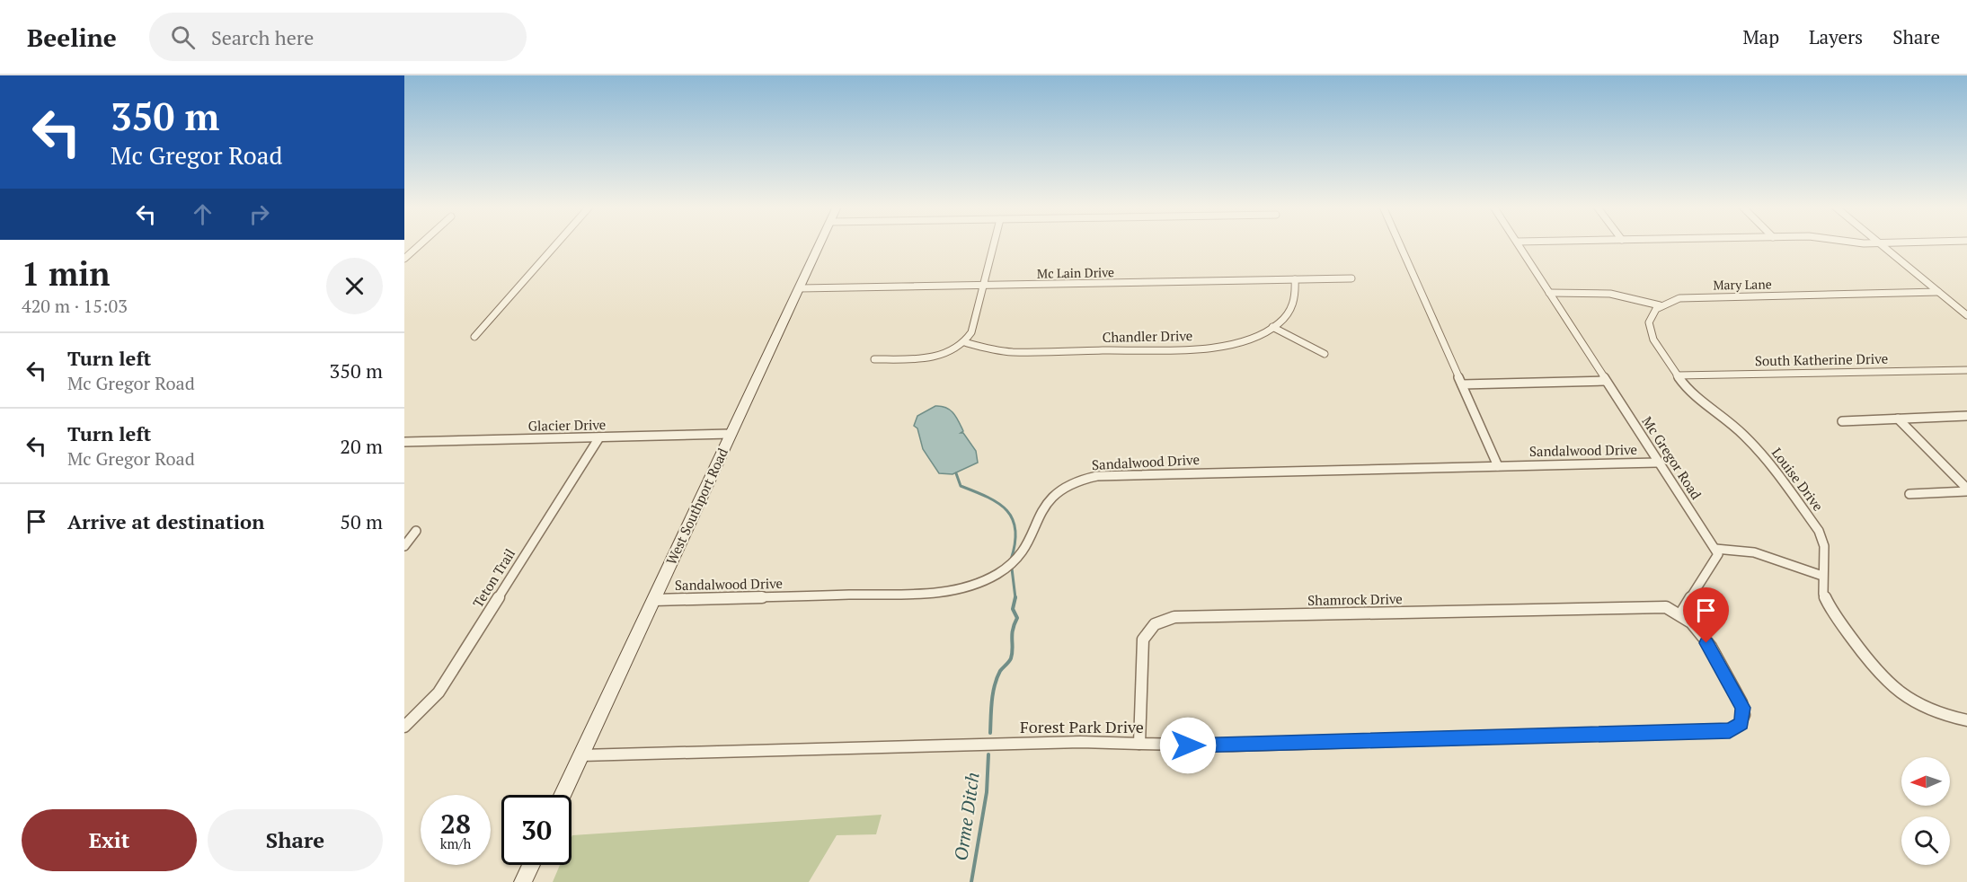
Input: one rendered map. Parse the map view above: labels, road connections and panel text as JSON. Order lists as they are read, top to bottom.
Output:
{
  "streets": {
    "main road": ["West Southport Road"],
    "street": [
      "Mc Lain Drive",
      "Mary Lane",
      "Chandler Drive",
      "South Katherine Drive",
      "Glacier Drive",
      "Sandalwood Drive",
      "Mc Gregor Road",
      "Louise Drive",
      "Teton Trail",
      "Shamrock Drive",
      "Forest Park Drive"
    ]
  },
  "crossings": [
    ["Mc Lain Drive", "Chandler Drive"],
    ["Mc Lain Drive", "West Southport Road"],
    ["Mary Lane", "Mc Gregor Road"],
    ["Mary Lane", "Louise Drive"],
    ["South Katherine Drive", "Louise Drive"],
    ["Glacier Drive", "West Southport Road"],
    ["Glacier Drive", "Teton Trail"],
    ["Sandalwood Drive", "Mc Gregor Road"],
    ["Sandalwood Drive", "West Southport Road"],
    ["West Southport Road", "Forest Park Drive"],
    ["Shamrock Drive", "Forest Park Drive"]
  ],
  "water": ["Orme Ditch"],
  "north": "left",
  "page": {
    "header": "Beeline",
    "search": "Search here",
    "nav": ["Map", "Layers", "Share"],
    "turn": ["350 m", "Mc Gregor Road"],
    "heading": ["1 min", "420 m · 15:03"],
    "list": [
      {
        "name": "Turn left",
        "note": "Mc Gregor Road",
        "value": "350 m"
      },
      {
        "name": "Turn left",
        "note": "Mc Gregor Road",
        "value": "20 m"
      },
      {
        "name": "Arrive at destination",
        "value": "50 m"
      }
    ],
    "speed": "28 km/h",
    "limit": "30",
    "buttons": ["Exit", "Share"]
  }
}
